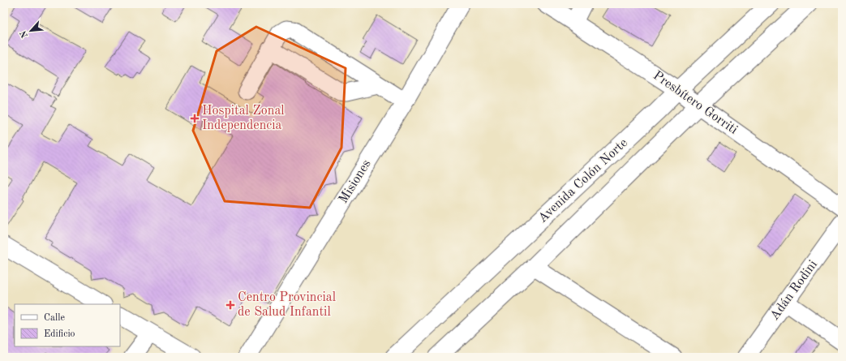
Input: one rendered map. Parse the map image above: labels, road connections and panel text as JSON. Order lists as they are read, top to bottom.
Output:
{
  "streets": {
    "main road": ["Avenida Colón Norte"],
    "street": ["Presbítero Gorriti", "Misiones", "Adán Rodini"]
  },
  "crossings": [
    ["Presbítero Gorriti", "Avenida Colón Norte"]
  ],
  "places": {
    "health": ["Hospital Zonal Independencia", "Centro Provincial de Salud Infantil"]
  },
  "legend": ["Calle", "Edificio"],
  "north": "bottom left"
}
